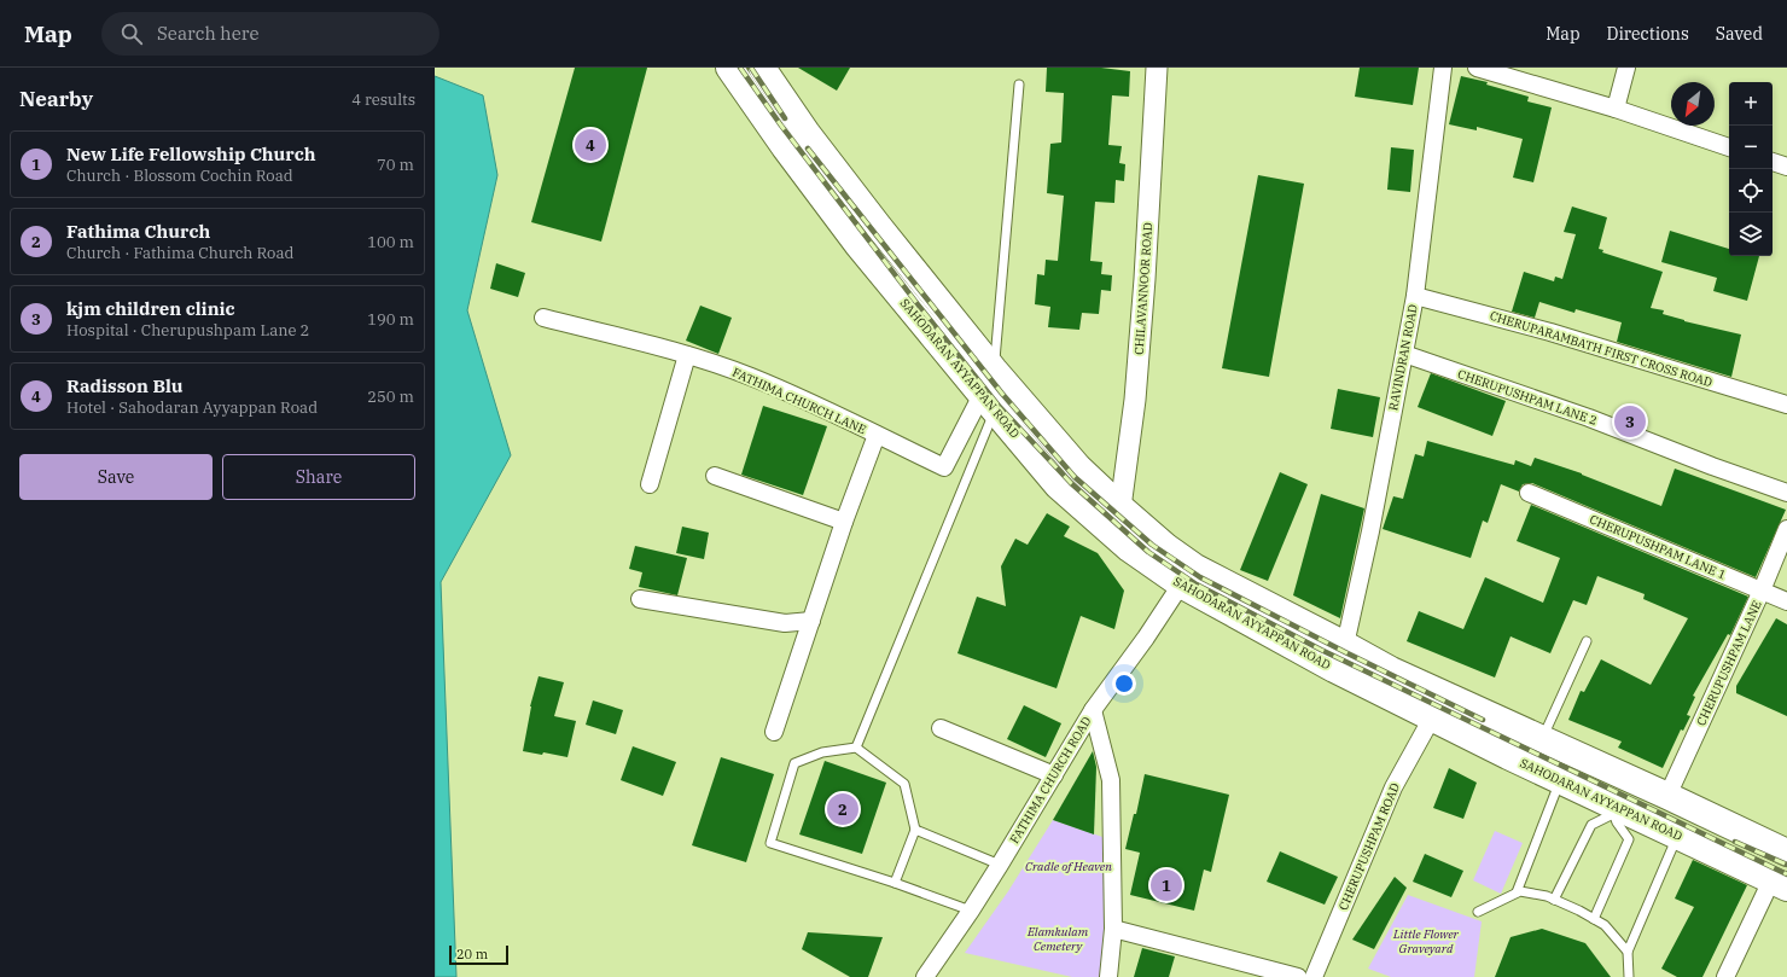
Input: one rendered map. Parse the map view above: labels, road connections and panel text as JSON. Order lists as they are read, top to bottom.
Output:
{
  "streets": {
    "main road": ["SAHODARAN AYYAPPAN ROAD"],
    "street": [
      "CHILAVANNOOR ROAD",
      "CHERUPARAMBATH FIRST CROSS ROAD",
      "RAVINDRAN ROAD",
      "CHERUPUSHPAM LANE 2",
      "FATHIMA CHURCH LANE",
      "CHERUPUSHPAM LANE 1",
      "CHERUPUSHPAM LANE",
      "FATHIMA CHURCH ROAD",
      "CHERUPUSHPAM ROAD"
    ]
  },
  "crossings": [
    ["CHILAVANNOOR ROAD", "SAHODARAN AYYAPPAN ROAD"],
    ["CHERUPARAMBATH FIRST CROSS ROAD", "RAVINDRAN ROAD"],
    ["RAVINDRAN ROAD", "SAHODARAN AYYAPPAN ROAD"],
    ["RAVINDRAN ROAD", "CHERUPUSHPAM LANE 2"],
    ["SAHODARAN AYYAPPAN ROAD", "FATHIMA CHURCH LANE"],
    ["SAHODARAN AYYAPPAN ROAD", "CHERUPUSHPAM LANE"],
    ["SAHODARAN AYYAPPAN ROAD", "FATHIMA CHURCH ROAD"],
    ["SAHODARAN AYYAPPAN ROAD", "CHERUPUSHPAM ROAD"],
    ["CHERUPUSHPAM LANE 1", "CHERUPUSHPAM LANE"]
  ],
  "parks": ["Cradle of Heaven", "Elamkulam Cemetery", "Little Flower Graveyard"],
  "scale_bar": "20 m",
  "north": "bottom left",
  "page": {
    "header": "Map",
    "search": "Search here",
    "nav": ["Map", "Directions", "Saved"],
    "heading": ["Nearby", "4 results"],
    "map_buttons": ["+", "−"],
    "pins": [
      "4",
      "3",
      "2",
      "1"
    ],
    "list": [
      {
        "mark": "1",
        "name": "New Life Fellowship Church",
        "note": "Church · Blossom Cochin Road",
        "value": "70 m"
      },
      {
        "mark": "2",
        "name": "Fathima Church",
        "note": "Church · Fathima Church Road",
        "value": "100 m"
      },
      {
        "mark": "3",
        "name": "kjm children clinic",
        "note": "Hospital · Cherupushpam Lane 2",
        "value": "190 m"
      },
      {
        "mark": "4",
        "name": "Radisson Blu",
        "note": "Hotel · Sahodaran Ayyappan Road",
        "value": "250 m"
      }
    ],
    "buttons": ["Save", "Share"],
    "scale": "20 m"
  }
}
